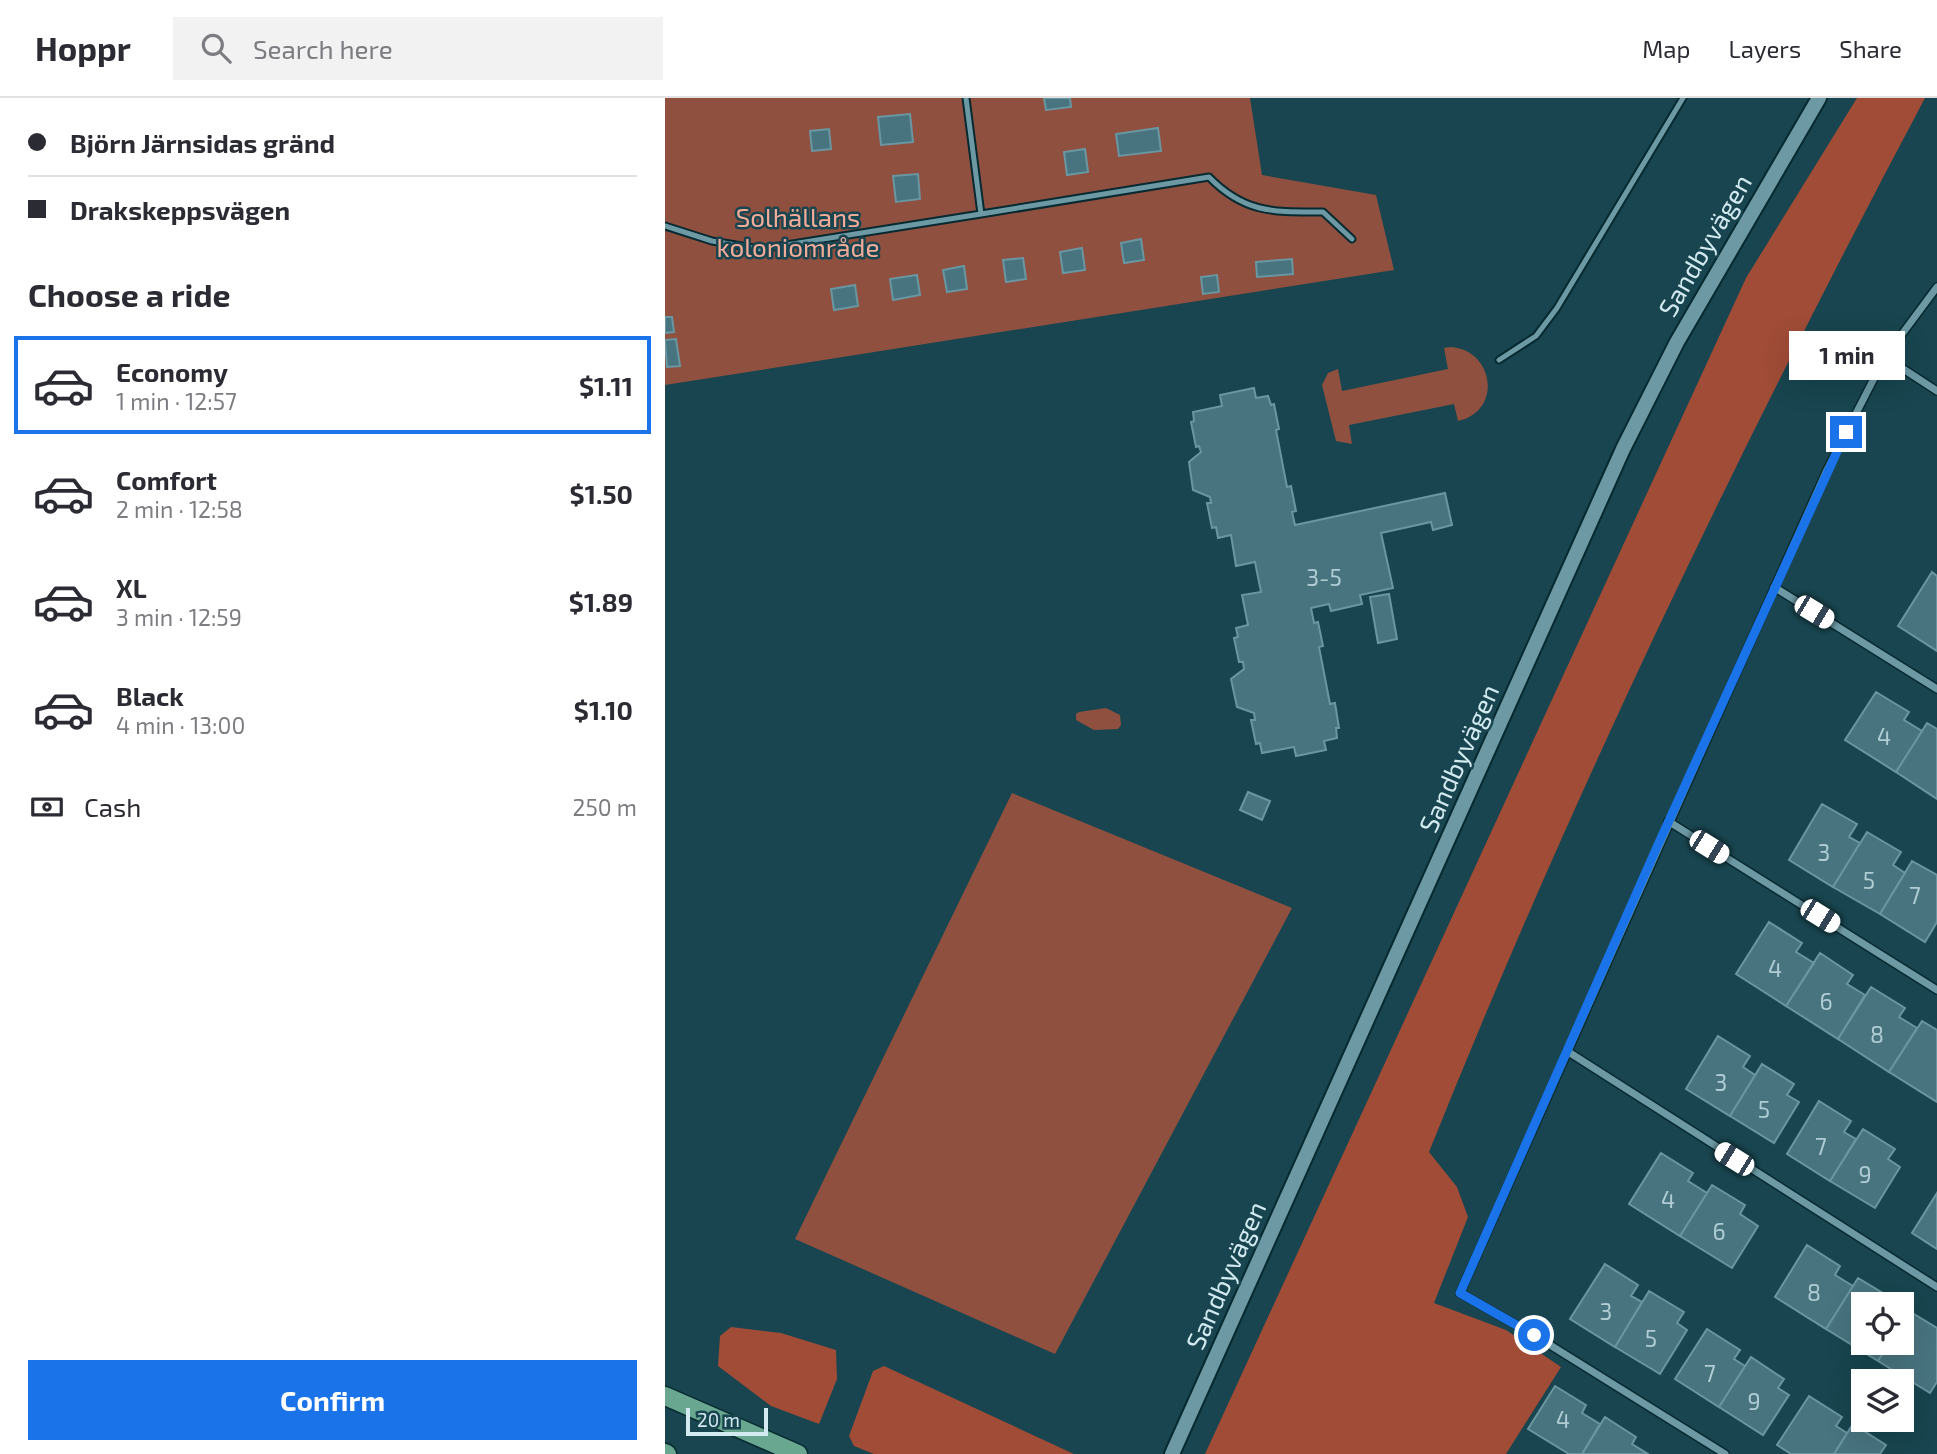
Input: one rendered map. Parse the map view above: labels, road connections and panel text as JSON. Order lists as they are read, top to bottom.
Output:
{
  "streets": {
    "main road": ["Sandbyvägen"]
  },
  "parks": ["Solhällans koloniområde"],
  "house_numbers": [
    "3-5",
    "4",
    "3",
    "5",
    "7",
    "4",
    "6",
    "8",
    "3",
    "5",
    "7",
    "9",
    "4",
    "6",
    "8",
    "3",
    "5",
    "7",
    "9",
    "4"
  ],
  "scale_bar": "20 m",
  "page": {
    "header": "Hoppr",
    "search": "Search here",
    "nav": ["Map", "Layers", "Share"],
    "banner": ["Björn Järnsidas gränd", "Drakskeppsvägen"],
    "heading": "Choose a ride",
    "bubble": "1 min",
    "list": [
      {
        "name": "Economy",
        "note": "1 min · 12:57",
        "value": "$1.11"
      },
      {
        "name": "Comfort",
        "note": "2 min · 12:58",
        "value": "$1.50"
      },
      {
        "name": "XL",
        "note": "3 min · 12:59",
        "value": "$1.89"
      },
      {
        "name": "Black",
        "note": "4 min · 13:00",
        "value": "$1.10"
      }
    ],
    "pay": ["Cash", "250 m"],
    "buttons": "Confirm",
    "scale": "20 m"
  }
}
